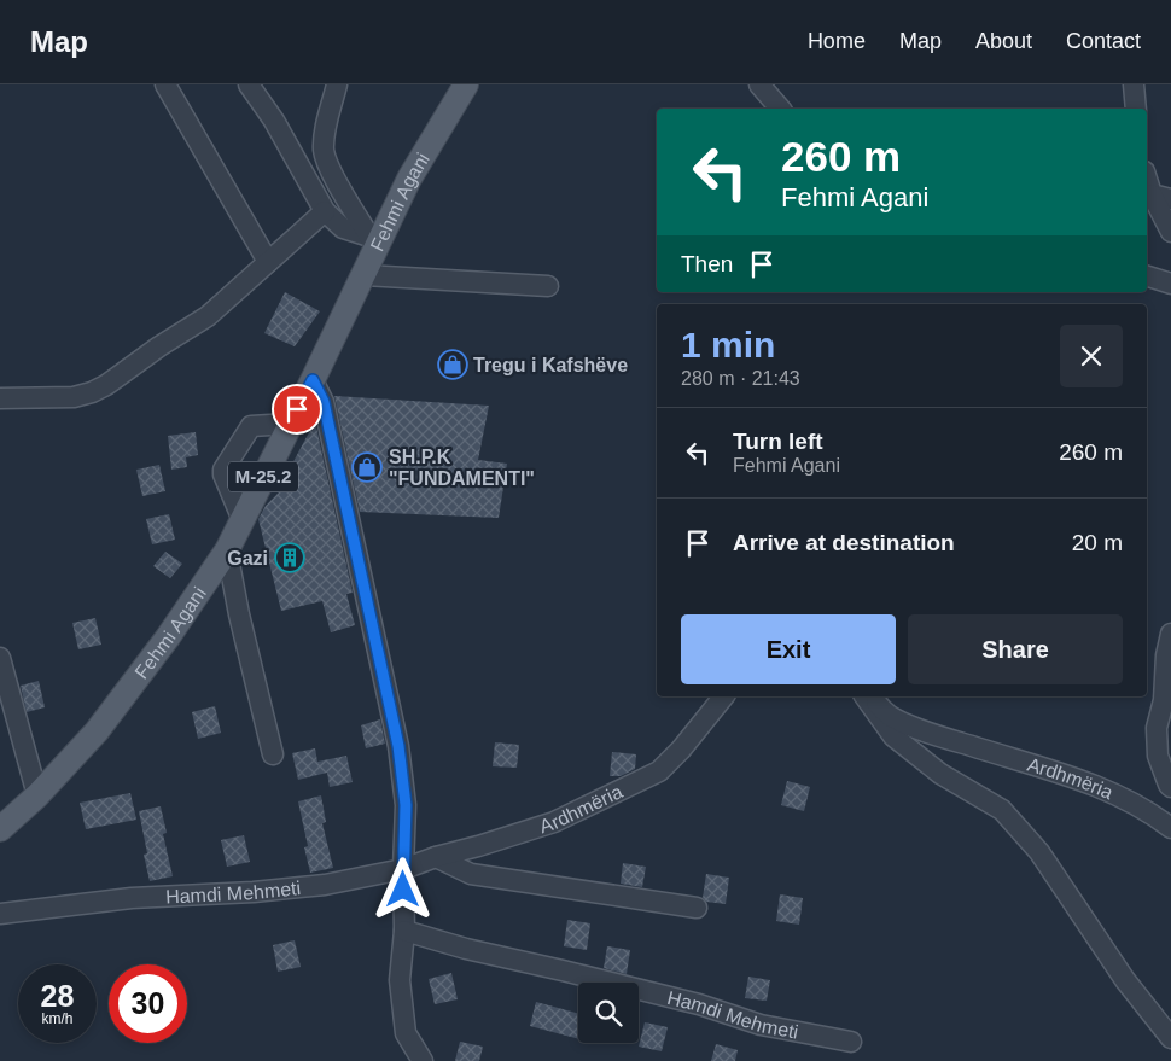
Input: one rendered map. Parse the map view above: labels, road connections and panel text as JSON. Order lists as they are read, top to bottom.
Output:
{
  "streets": {
    "main road": ["Fehmi Agani", "M-25.2"],
    "street": ["Ardhmëria", "Hamdi Mehmeti"]
  },
  "crossings": [
    ["Ardhmëria", "Hamdi Mehmeti"]
  ],
  "places": {
    "shop": ["Tregu i Kafshëve", "SH.P.K \"FUNDAMENTI\""],
    "building": ["Gazi"]
  },
  "page": {
    "header": "Map",
    "nav": [
      "Home",
      "Map",
      "About",
      "Contact"
    ],
    "turn": ["260 m", "Fehmi Agani"],
    "then": "Then",
    "heading": ["1 min", "280 m · 21:43"],
    "list": [
      {
        "name": "Turn left",
        "note": "Fehmi Agani",
        "value": "260 m"
      },
      {
        "name": "Arrive at destination",
        "value": "20 m"
      }
    ],
    "buttons": ["Exit", "Share"],
    "speed": "28 km/h",
    "limit": "30"
  }
}
